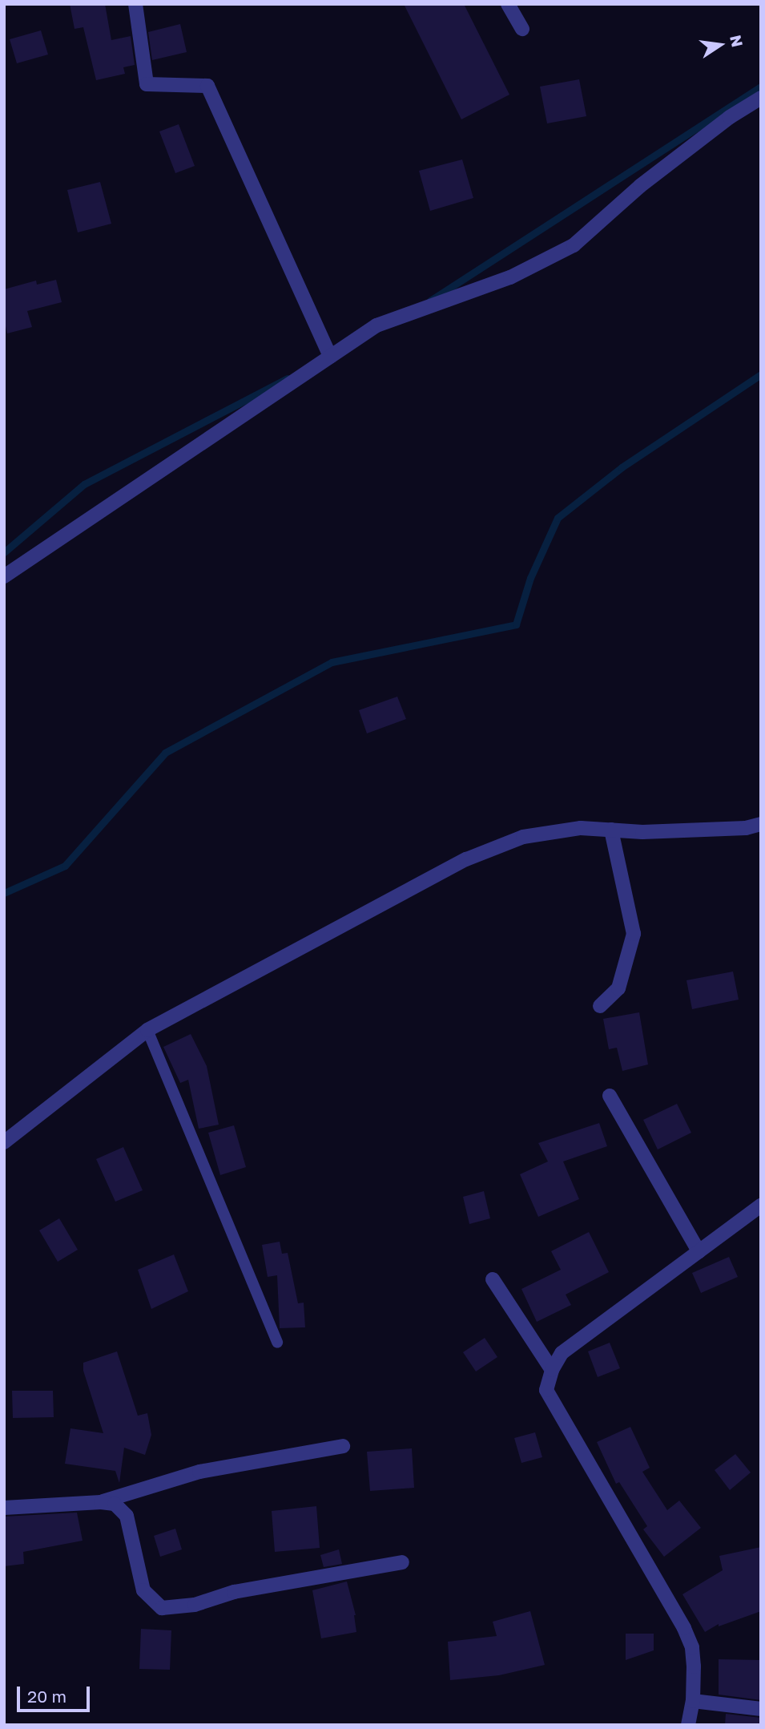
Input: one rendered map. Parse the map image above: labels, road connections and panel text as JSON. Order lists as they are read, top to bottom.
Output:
{
  "scale_bar": "20 m",
  "north": "right"
}
